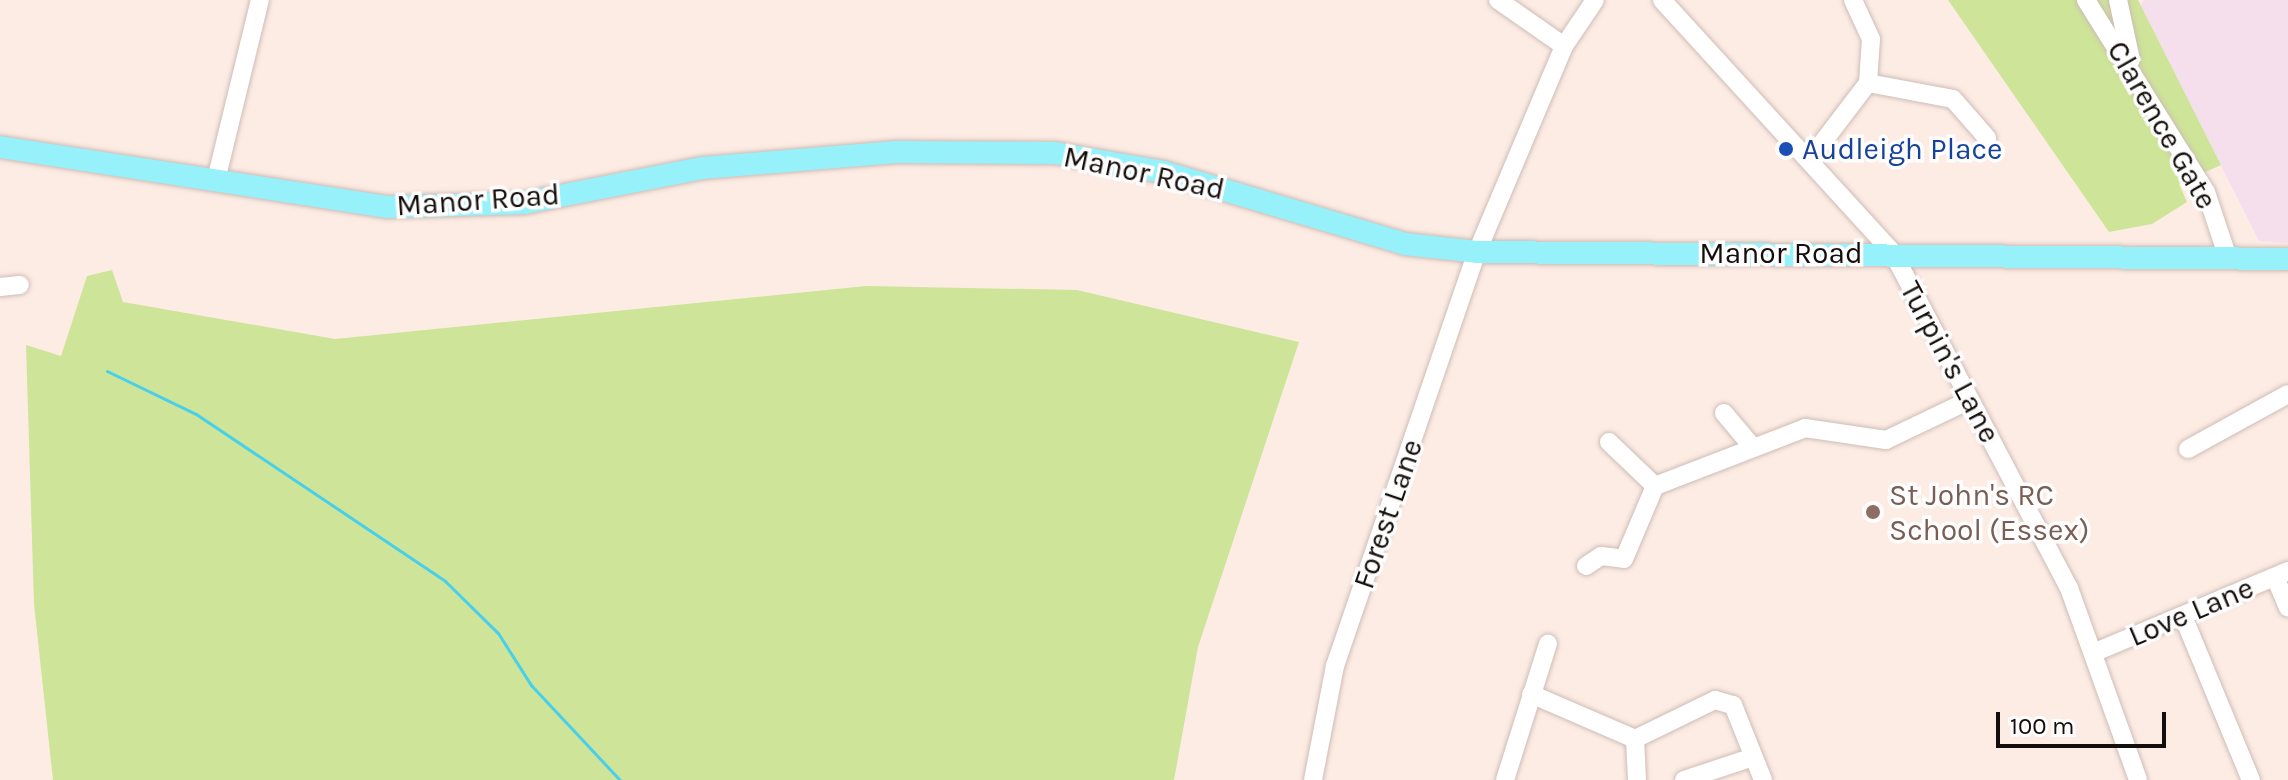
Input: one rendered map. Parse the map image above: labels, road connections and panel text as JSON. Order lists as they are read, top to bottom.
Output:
{
  "streets": {
    "main road": ["Manor Road"],
    "street": [
      "Clarence Gate",
      "Turpin's Lane",
      "Forest Lane",
      "Love Lane"
    ]
  },
  "crossings": [
    ["Clarence Gate", "Manor Road"],
    ["Manor Road", "Turpin's Lane"],
    ["Manor Road", "Forest Lane"],
    ["Turpin's Lane", "Love Lane"]
  ],
  "places": ["Audleigh Place", "St John's RC School (Essex)"],
  "scale_bar": "100 m"
}
